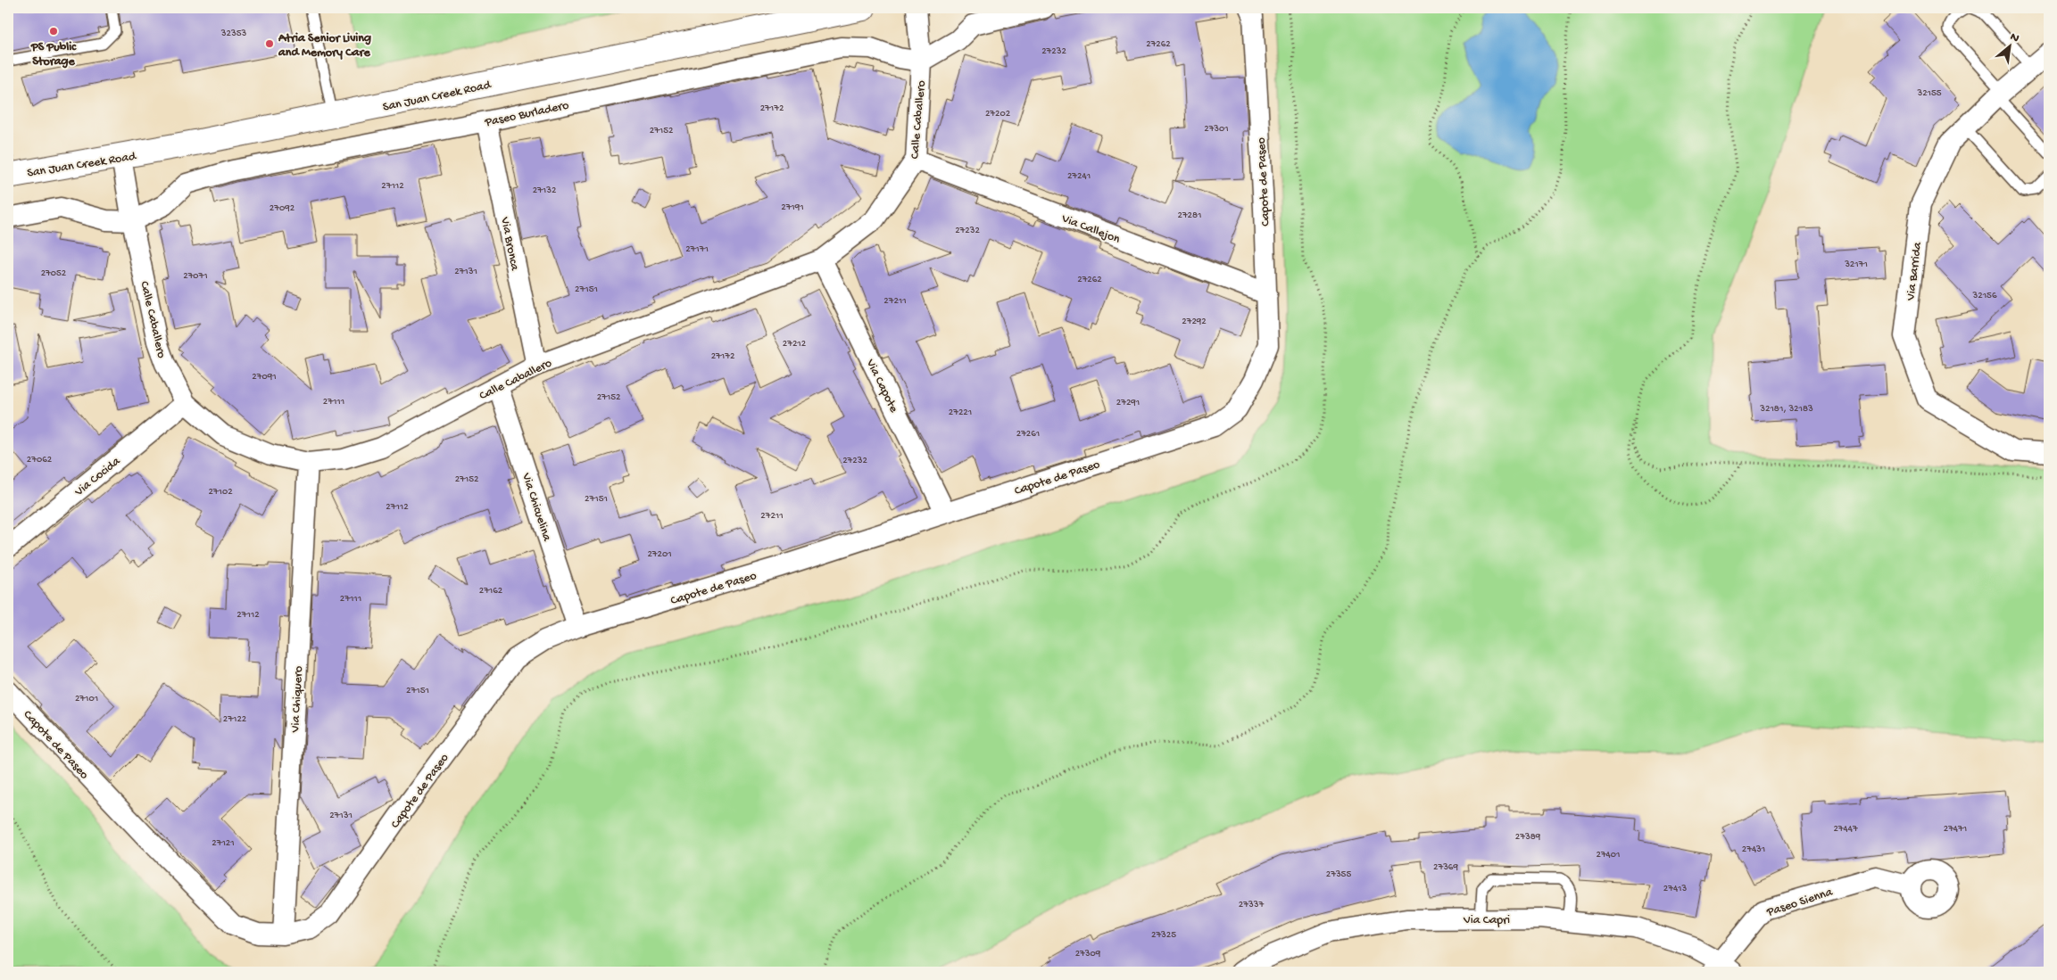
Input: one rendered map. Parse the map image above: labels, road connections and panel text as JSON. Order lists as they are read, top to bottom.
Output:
{
  "streets": {
    "main road": ["San Juan Creek Road"],
    "street": [
      "Paseo Burladero",
      "Calle Caballero",
      "Capote de Paseo",
      "Via Callejon",
      "Via Bronca",
      "Via Barrida",
      "Via Capote",
      "Via Cocida",
      "Via Chicuelina",
      "Via Chiquero",
      "Paseo Sienna",
      "Via Capri"
    ]
  },
  "crossings": [
    ["San Juan Creek Road", "Calle Caballero"],
    ["Paseo Burladero", "Calle Caballero"],
    ["Paseo Burladero", "Via Bronca"],
    ["Calle Caballero", "Via Callejon"],
    ["Calle Caballero", "Via Bronca"],
    ["Calle Caballero", "Via Capote"],
    ["Calle Caballero", "Via Cocida"],
    ["Calle Caballero", "Via Chicuelina"],
    ["Calle Caballero", "Via Chiquero"],
    ["Capote de Paseo", "Via Callejon"],
    ["Capote de Paseo", "Via Capote"],
    ["Capote de Paseo", "Via Chicuelina"],
    ["Capote de Paseo", "Via Chiquero"],
    ["Paseo Sienna", "Via Capri"]
  ],
  "places": ["PS Public Storage", "Atria Senior Living and Memory Care"],
  "house_numbers": [
    "32353",
    "27262",
    "27232",
    "32155",
    "27172",
    "27202",
    "27301",
    "27152",
    "27241",
    "27112",
    "27132",
    "27191",
    "27092",
    "27281",
    "27232",
    "27171",
    "32171",
    "27131",
    "27052",
    "27071",
    "27262",
    "27151",
    "32156",
    "27211",
    "27292",
    "27212",
    "27172",
    "27091",
    "27152",
    "27111",
    "27291",
    "32181, 32183",
    "27221",
    "27261",
    "27062",
    "27232",
    "27152",
    "27102",
    "27151",
    "27112",
    "27211",
    "27201",
    "27162",
    "27111",
    "27112",
    "27151",
    "27101",
    "27122",
    "27131",
    "27447",
    "27471",
    "27389",
    "27121",
    "27431",
    "27401",
    "27369",
    "27355",
    "27413",
    "27337",
    "27325",
    "27309"
  ],
  "north": "top right"
}
